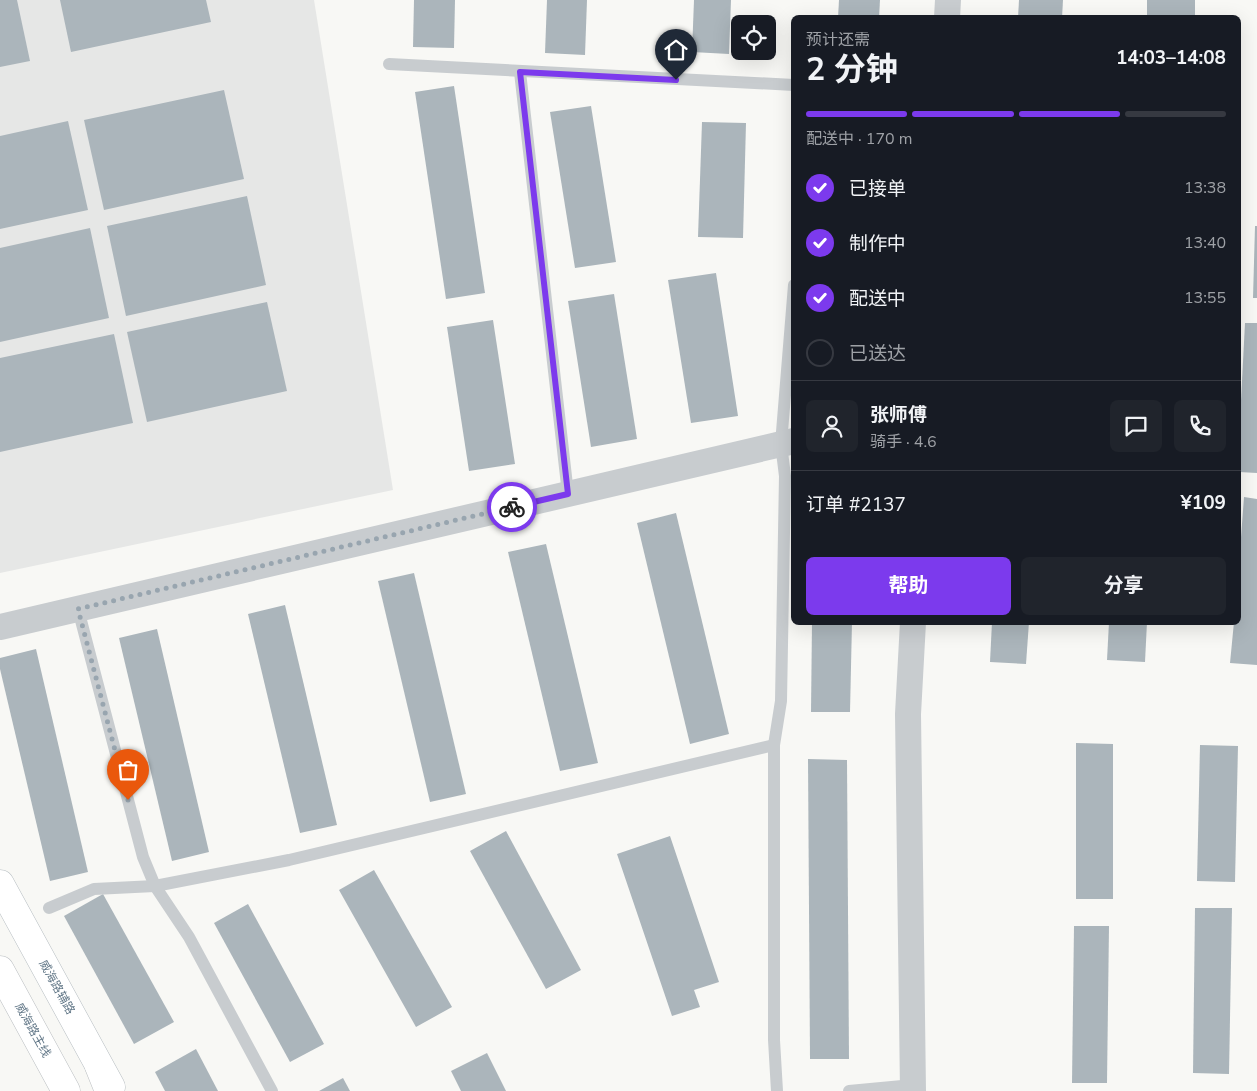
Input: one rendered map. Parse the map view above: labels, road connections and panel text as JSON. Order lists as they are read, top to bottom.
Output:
{
  "streets": {
    "main road": ["威海路辅路", "威海路主线"]
  },
  "page": {
    "heading": ["2 分钟", "预计还需", "14:03–14:08"],
    "panel": [
      "张师傅",
      "骑手 · 4.6",
      "订单 #2137",
      "¥109"
    ],
    "bar": "配送中 · 170 m",
    "list": [
      ["已接单", "13:38"],
      ["制作中", "13:40"],
      ["配送中", "13:55"],
      "已送达"
    ],
    "buttons": ["帮助", "分享"]
  }
}
